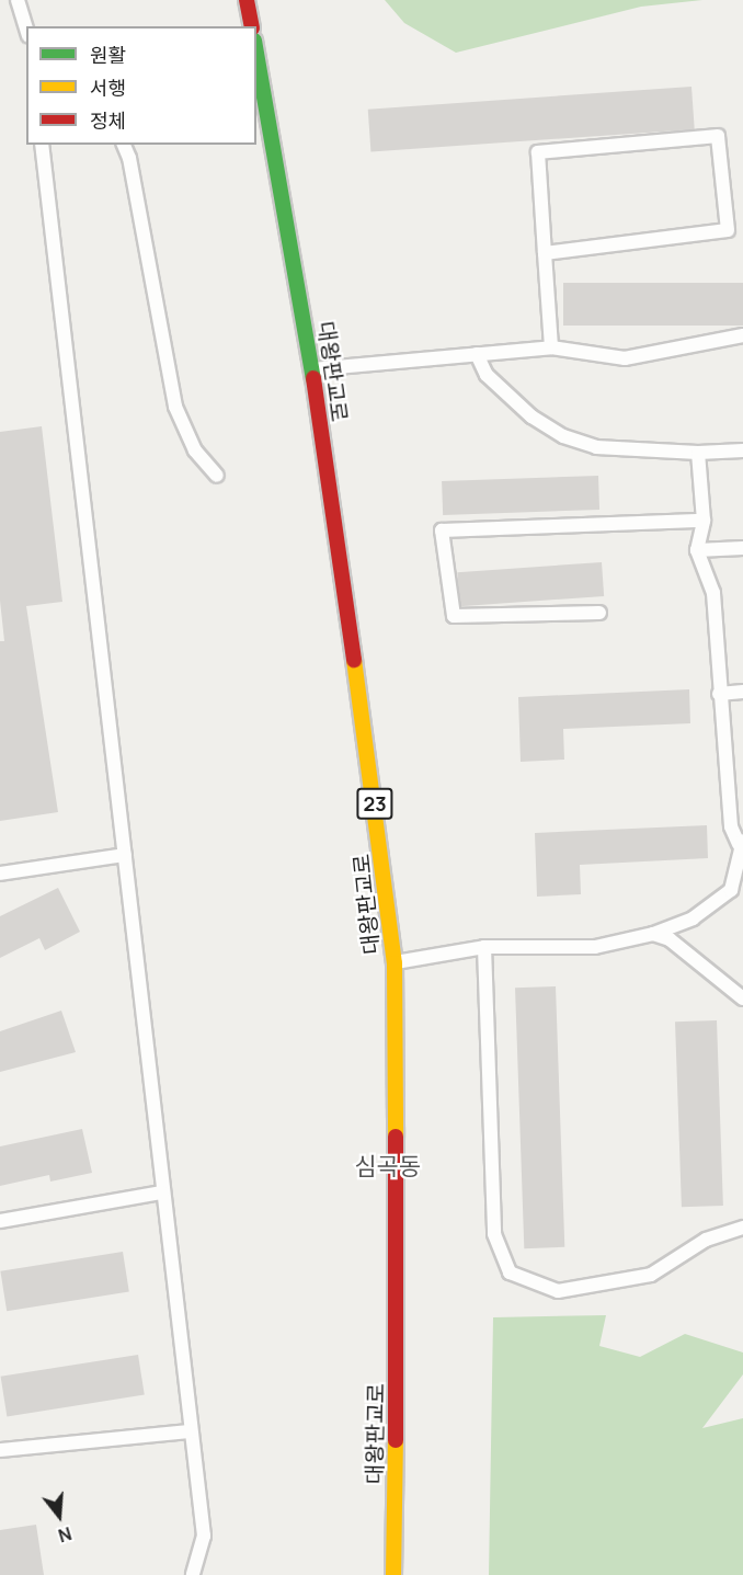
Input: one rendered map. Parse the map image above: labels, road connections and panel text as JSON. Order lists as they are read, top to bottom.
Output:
{
  "streets": {
    "main road": ["대왕판교로", "23"]
  },
  "districts": ["심곡동"],
  "legend": ["원활", "서행", "정체"],
  "north": "bottom"
}
